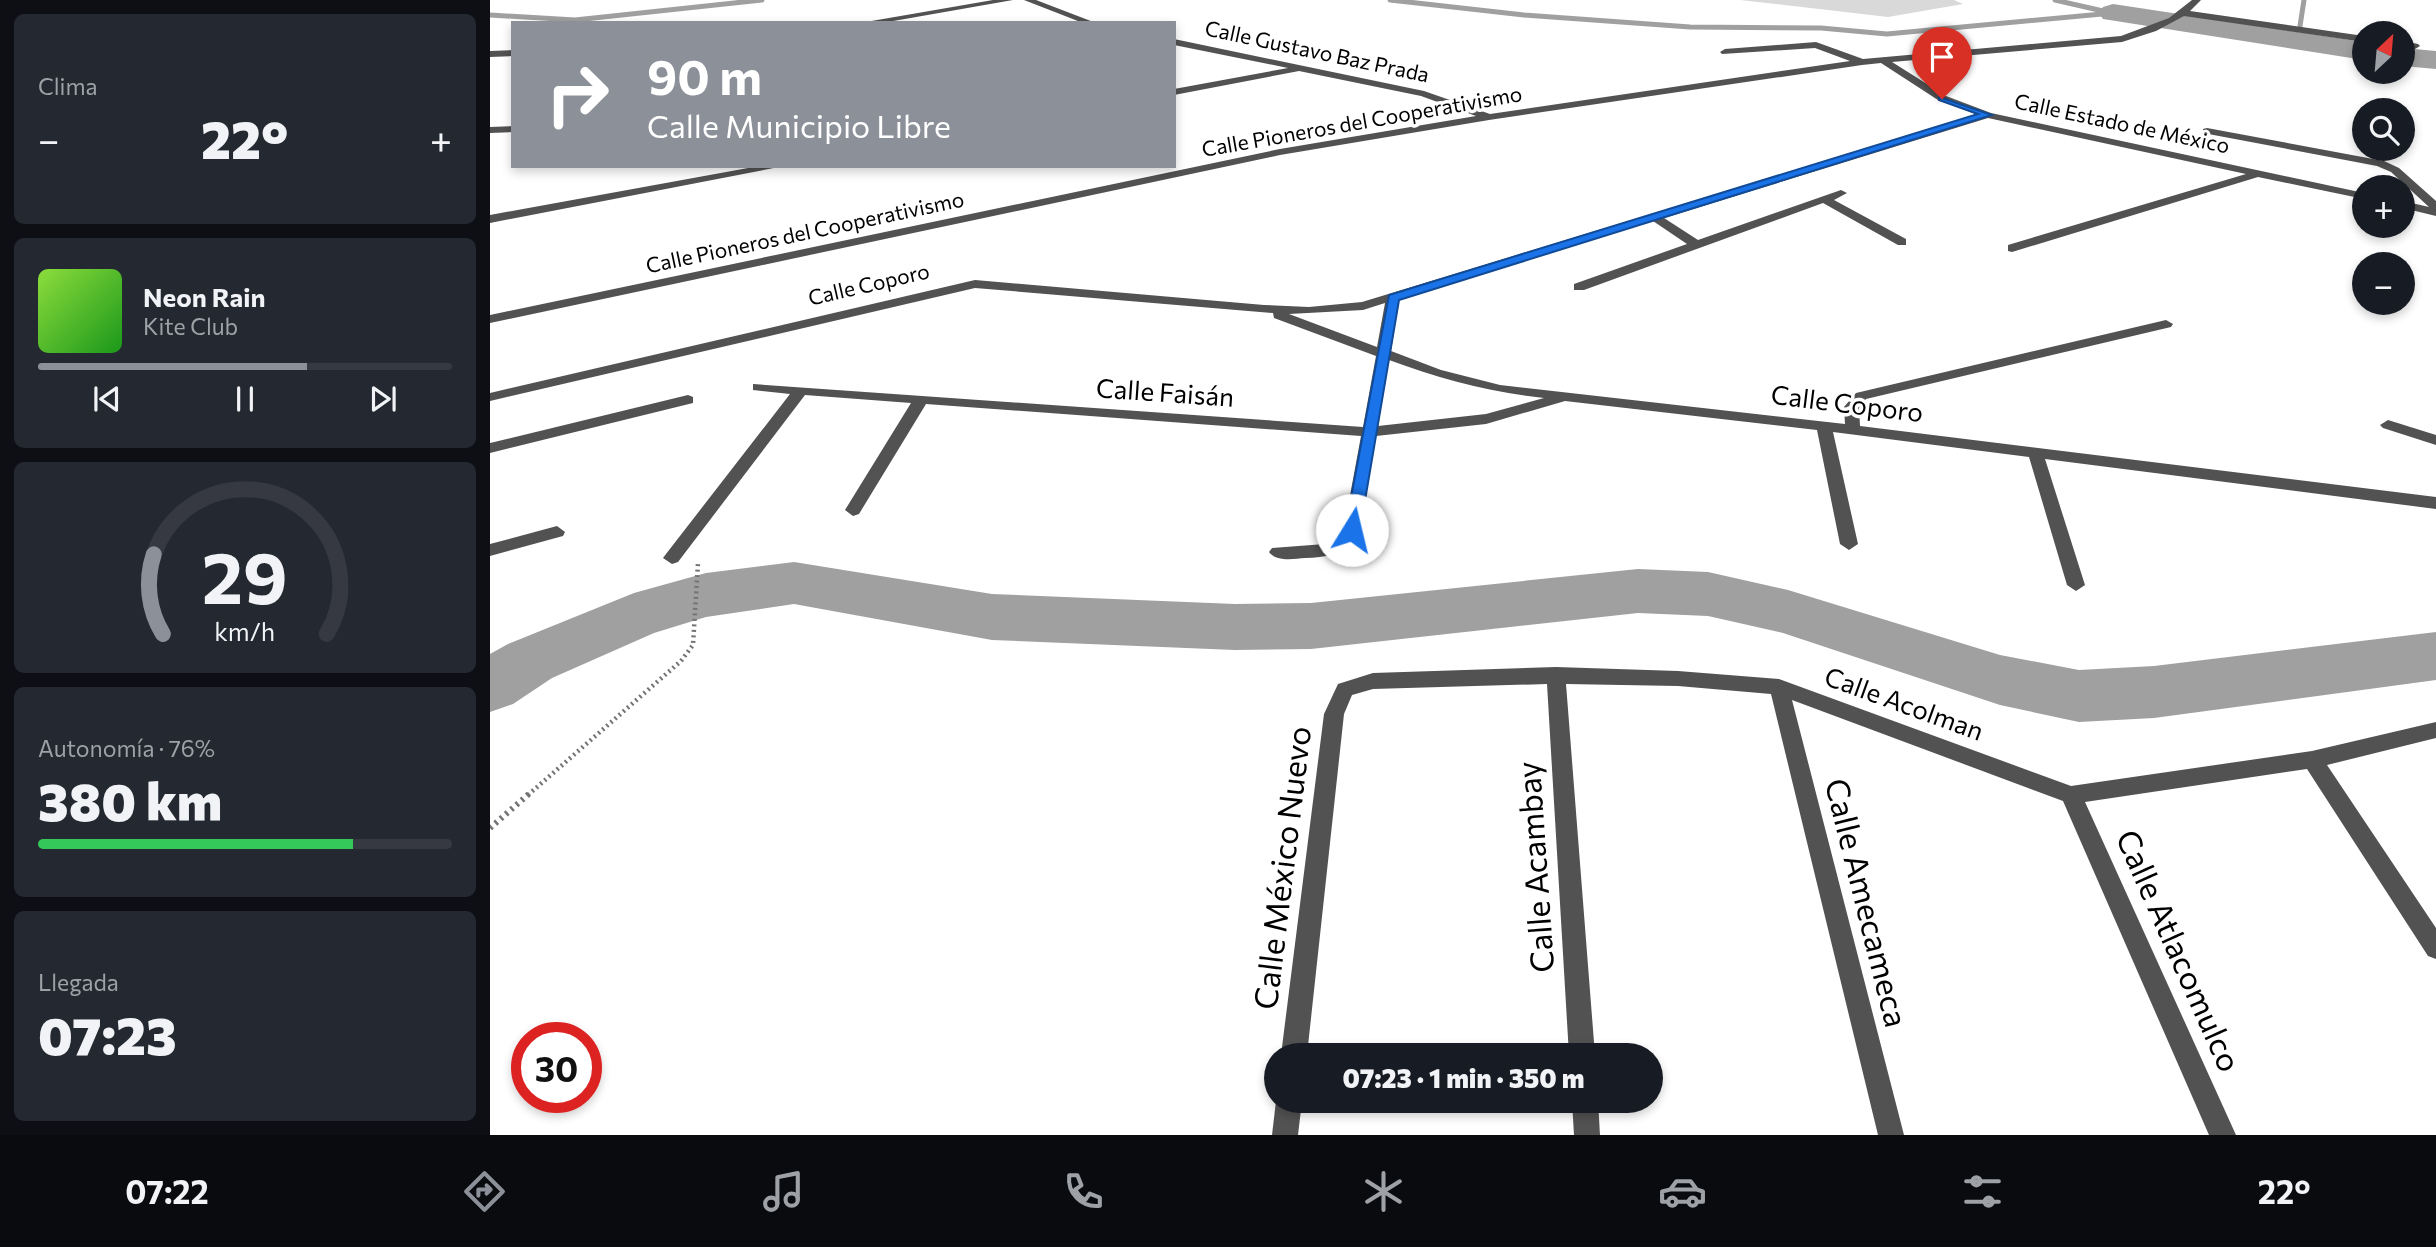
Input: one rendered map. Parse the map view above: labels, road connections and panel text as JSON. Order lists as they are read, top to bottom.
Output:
{
  "streets": {
    "street": [
      "Calle Gustavo Baz Prada",
      "Calle Pioneros del Cooperativismo",
      "Calle Estado de México",
      "Calle Coporo",
      "Calle Faisán",
      "Calle Acolman",
      "Calle Acambay",
      "Calle México Nuevo",
      "Calle Amecameca",
      "Calle Atlacomulco"
    ]
  },
  "crossings": [
    ["Calle Gustavo Baz Prada", "Calle Pioneros del Cooperativismo"],
    ["Calle Pioneros del Cooperativismo", "Calle Estado de México"],
    ["Calle Estado de México", "Calle Coporo"],
    ["Calle Coporo", "Calle Faisán"],
    ["Calle Acolman", "Calle Acambay"],
    ["Calle Acolman", "Calle México Nuevo"],
    ["Calle Acolman", "Calle Amecameca"],
    ["Calle Acolman", "Calle Atlacomulco"]
  ],
  "north": "top right",
  "page": {
    "tile": [
      "Clima",
      ["Autonomía · 76%", "380 km"],
      ["Llegada", "07:23"]
    ],
    "map_buttons": ["+", "−"],
    "turn": ["90 m", "Calle Municipio Libre"],
    "heat": ["−", "22°", "+"],
    "song": ["Neon Rain", "Kite Club"],
    "limit": "30",
    "trip": "07:23 · 1 min · 350 m",
    "tabs": ["07:22", "22°"],
    "gauge": ["29", "km/h"]
  }
}
